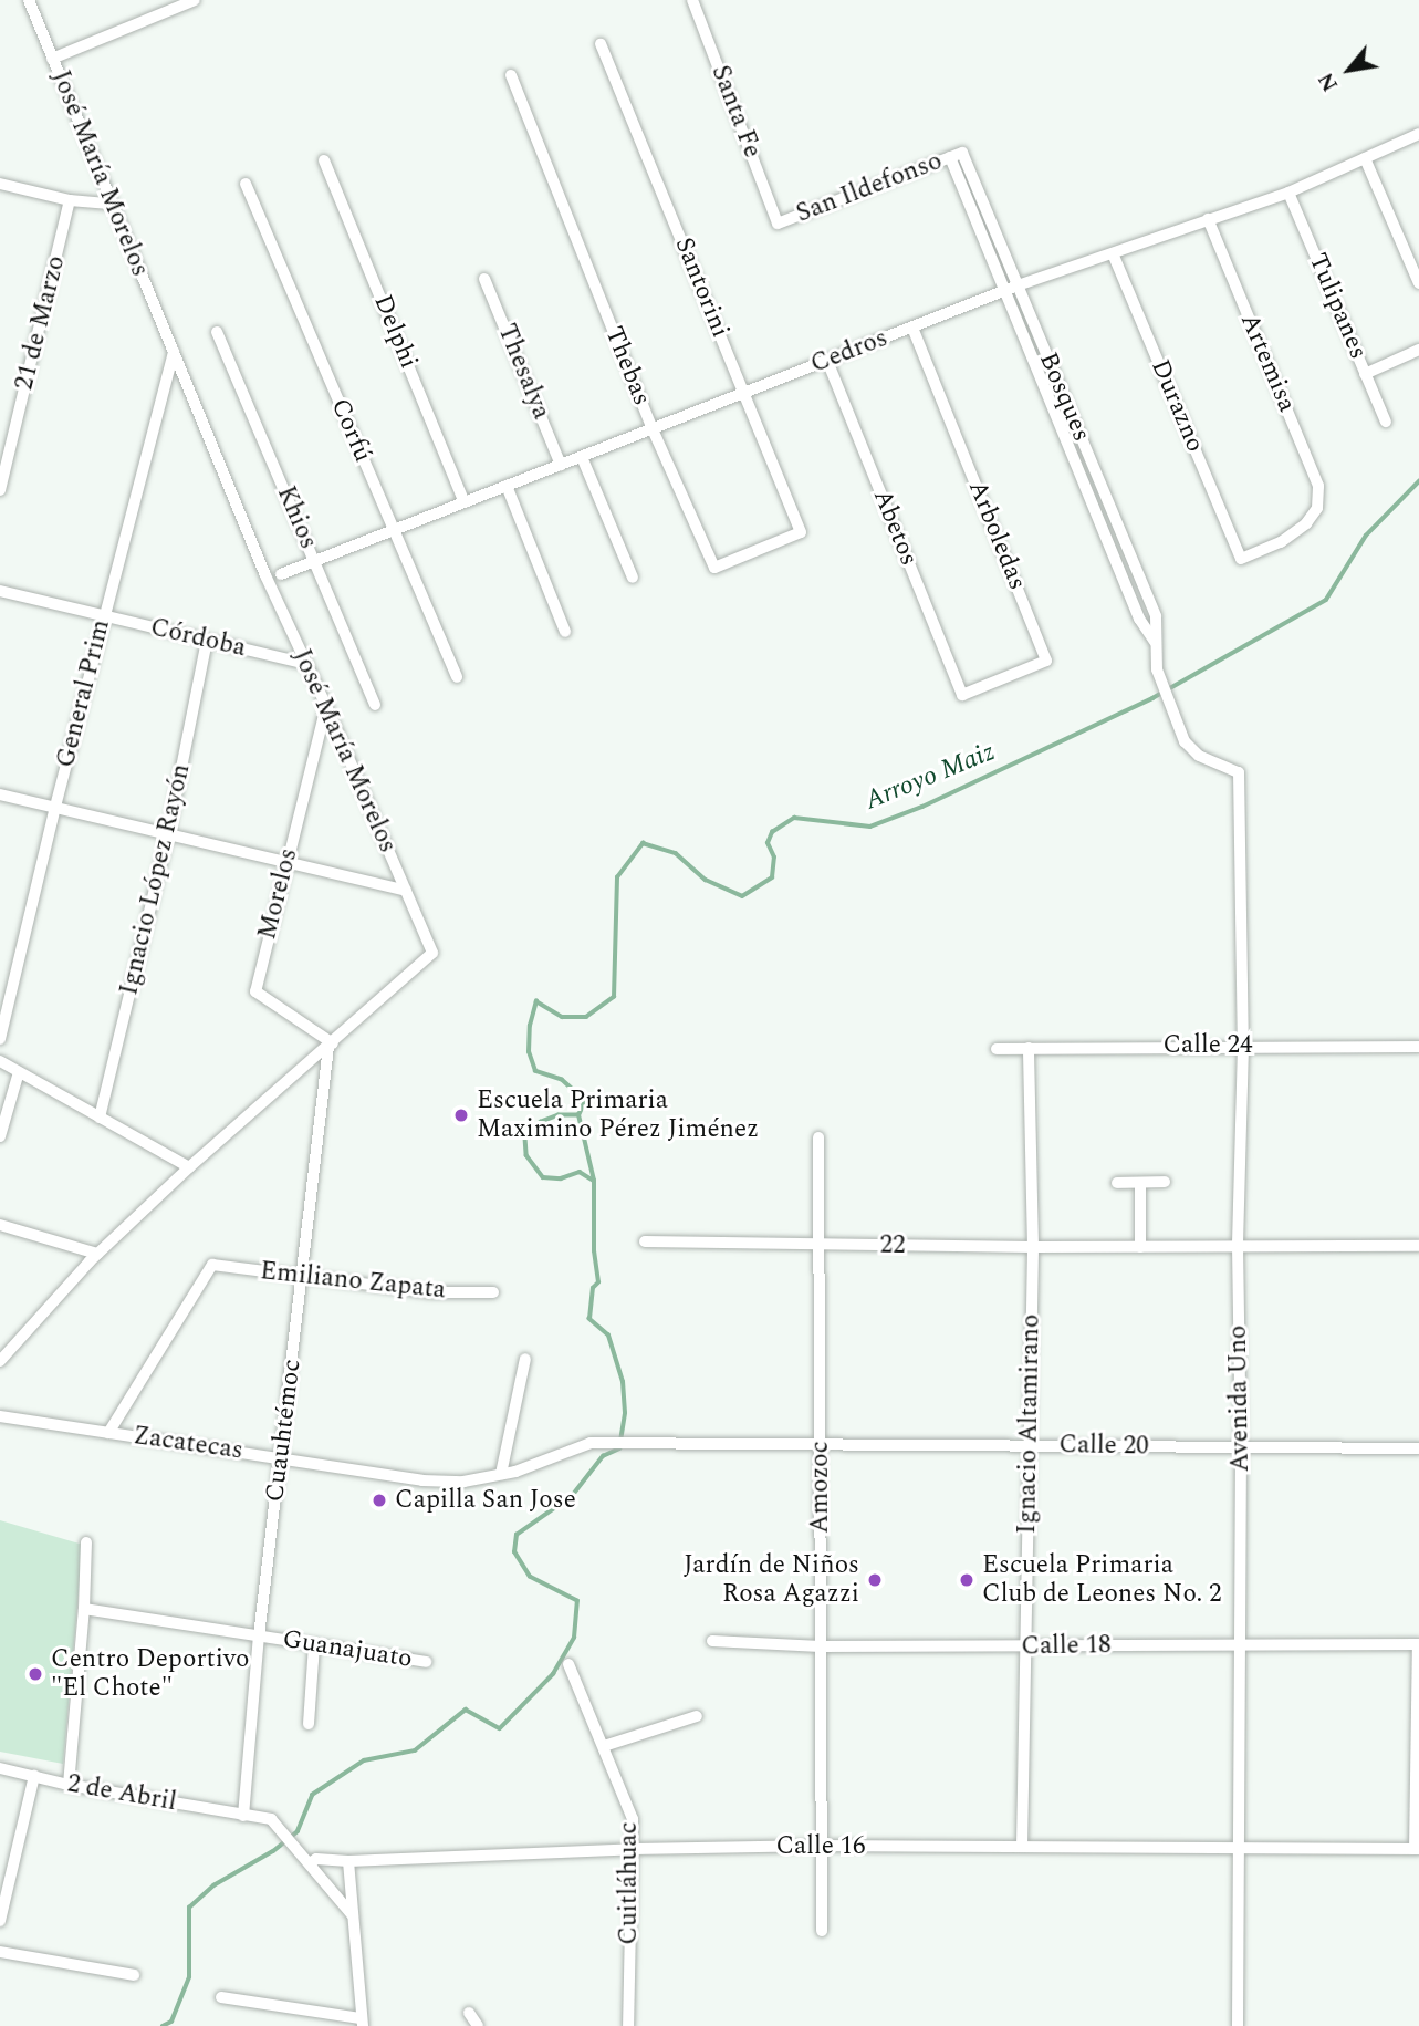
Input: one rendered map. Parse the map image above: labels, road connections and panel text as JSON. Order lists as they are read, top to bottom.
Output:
{
  "streets": {
    "street": [
      "Santa Fe",
      "José María Morelos",
      "San Ildefonso",
      "Santorini",
      "Tulipanes",
      "21 de Marzo",
      "Delphi",
      "Cedros",
      "Artemisa",
      "Thebas",
      "Thesalya",
      "Bosques",
      "Durazno",
      "Corfú",
      "Khios",
      "Abetos",
      "Arboledas",
      "Córdoba",
      "General Prim",
      "Ignacio López Rayón",
      "Morelos",
      "Calle 24",
      "22",
      "Emiliano Zapata",
      "Avenida Uno",
      "Ignacio Altamirano",
      "Cuauhtémoc",
      "Zacatecas",
      "Calle 20",
      "Amozoc",
      "Calle 18",
      "Guanajuato",
      "2 de Abril",
      "Calle 16",
      "Cuitláhuac"
    ]
  },
  "crossings": [
    ["Santa Fe", "San Ildefonso"],
    ["José María Morelos", "Córdoba"],
    ["José María Morelos", "General Prim"],
    ["José María Morelos", "Morelos"],
    ["José María Morelos", "Cuauhtémoc"],
    ["San Ildefonso", "Bosques"],
    ["Santorini", "Cedros"],
    ["Santorini", "Thebas"],
    ["Tulipanes", "Cedros"],
    ["Delphi", "Cedros"],
    ["Cedros", "Artemisa"],
    ["Cedros", "Thebas"],
    ["Cedros", "Thesalya"],
    ["Cedros", "Bosques"],
    ["Cedros", "Durazno"],
    ["Cedros", "Corfú"],
    ["Cedros", "Khios"],
    ["Cedros", "Abetos"],
    ["Cedros", "Arboledas"],
    ["Artemisa", "Durazno"],
    ["Bosques", "Avenida Uno"],
    ["Abetos", "Arboledas"],
    ["Córdoba", "General Prim"],
    ["Córdoba", "Ignacio López Rayón"],
    ["Morelos", "Cuauhtémoc"],
    ["Calle 24", "Avenida Uno"],
    ["Calle 24", "Ignacio Altamirano"],
    ["22", "Avenida Uno"],
    ["22", "Ignacio Altamirano"],
    ["22", "Amozoc"],
    ["Emiliano Zapata", "Cuauhtémoc"],
    ["Emiliano Zapata", "Zacatecas"],
    ["Avenida Uno", "Calle 20"],
    ["Avenida Uno", "Calle 18"],
    ["Avenida Uno", "Calle 16"],
    ["Ignacio Altamirano", "Calle 20"],
    ["Ignacio Altamirano", "Calle 18"],
    ["Ignacio Altamirano", "Calle 16"],
    ["Cuauhtémoc", "Zacatecas"],
    ["Cuauhtémoc", "Guanajuato"],
    ["Cuauhtémoc", "2 de Abril"],
    ["Zacatecas", "Calle 20"],
    ["Calle 20", "Amozoc"],
    ["Amozoc", "Calle 18"],
    ["Amozoc", "Calle 16"],
    ["Calle 16", "Cuitláhuac"]
  ],
  "water": ["Arroyo Maiz"],
  "places": [
    "Escuela Primaria Maximino Pérez Jiménez",
    "Capilla San Jose",
    "Jardín de Niños Rosa Agazzi",
    "Escuela Primaria Club de Leones No. 2",
    "Centro Deportivo \"El Chote\""
  ],
  "north": "bottom left"
}
